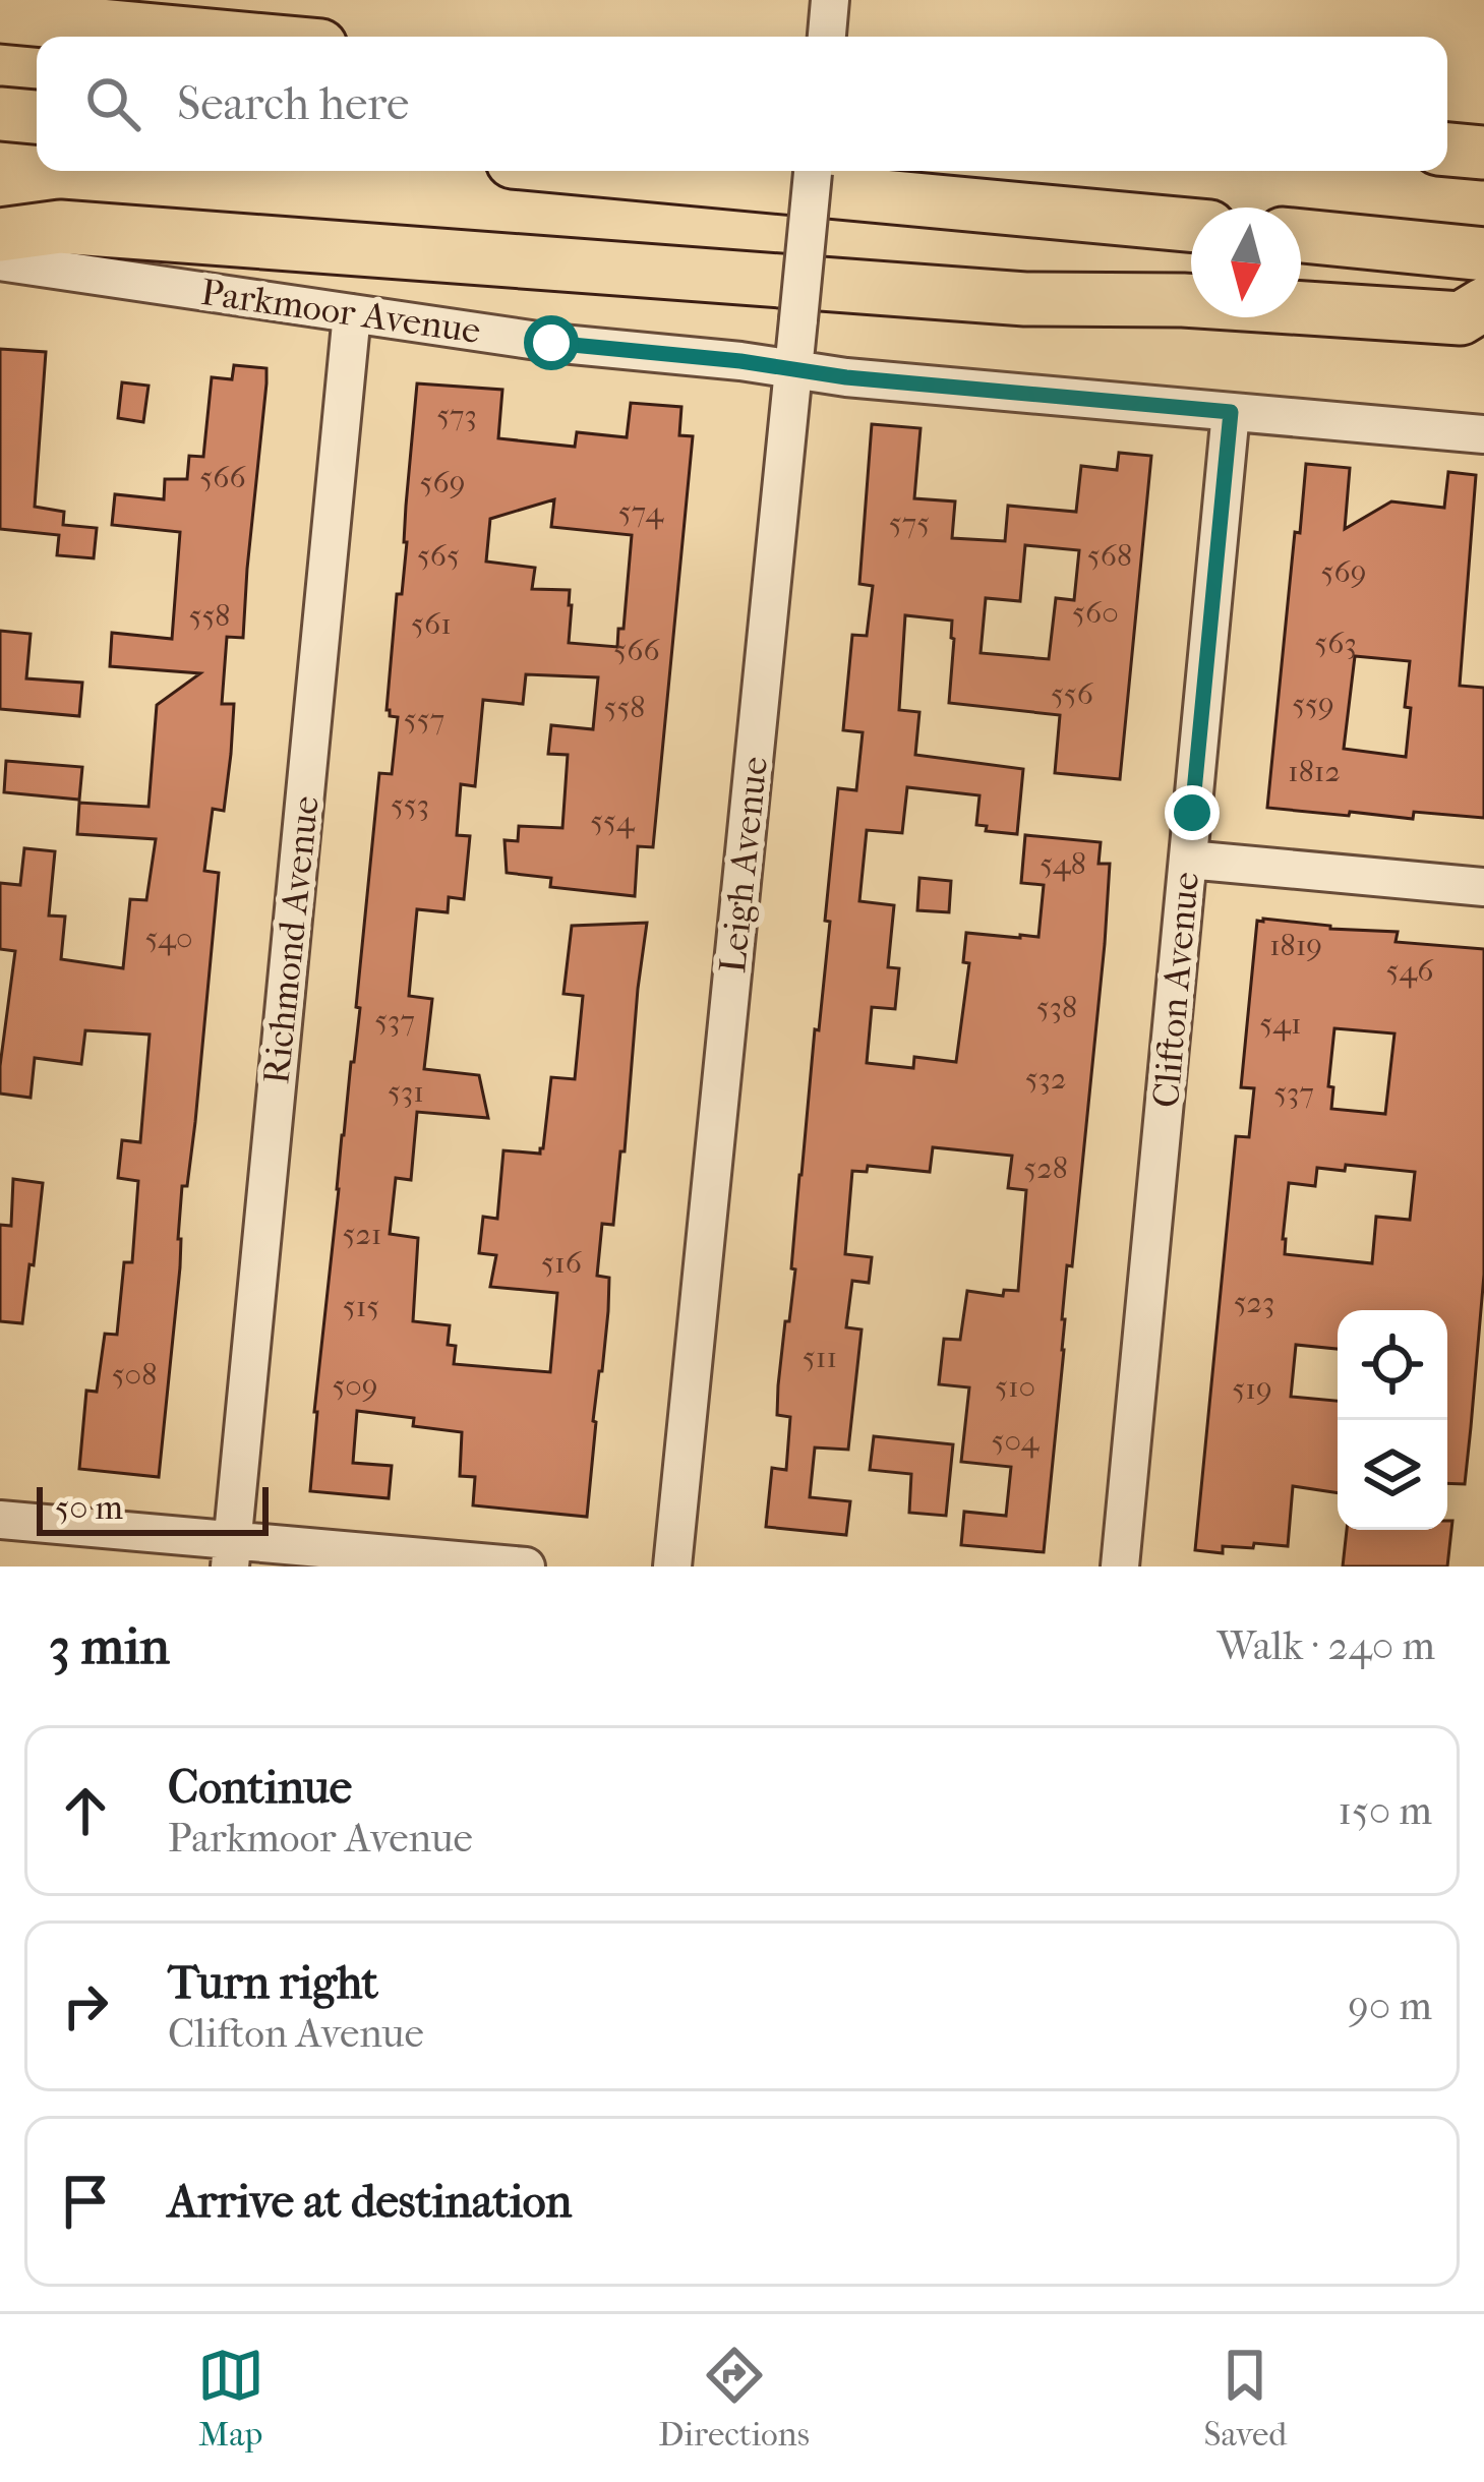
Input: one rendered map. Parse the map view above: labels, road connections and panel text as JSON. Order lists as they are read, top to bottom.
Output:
{
  "streets": {
    "street": [
      "Parkmoor Avenue",
      "Leigh Avenue",
      "Richmond Avenue",
      "Clifton Avenue"
    ]
  },
  "crossings": [
    ["Parkmoor Avenue", "Leigh Avenue"],
    ["Parkmoor Avenue", "Richmond Avenue"],
    ["Parkmoor Avenue", "Clifton Avenue"]
  ],
  "house_numbers": [
    "573",
    "566",
    "569",
    "574",
    "575",
    "565",
    "568",
    "569",
    "560",
    "558",
    "561",
    "563",
    "566",
    "556",
    "559",
    "558",
    "557",
    "1812",
    "553",
    "554",
    "548",
    "540",
    "1819",
    "546",
    "538",
    "537",
    "541",
    "532",
    "531",
    "537",
    "528",
    "521",
    "516",
    "523",
    "515",
    "511",
    "508",
    "509",
    "510",
    "519",
    "504"
  ],
  "scale_bar": "50 m",
  "north": "bottom",
  "page": {
    "search": "Search here",
    "scale": "50 m",
    "heading": ["3 min", "Walk · 240 m"],
    "list": [
      ["Continue", "Parkmoor Avenue", "150 m"],
      ["Turn right", "Clifton Avenue", "90 m"],
      "Arrive at destination"
    ],
    "nav": ["Map", "Directions", "Saved"]
  }
}
